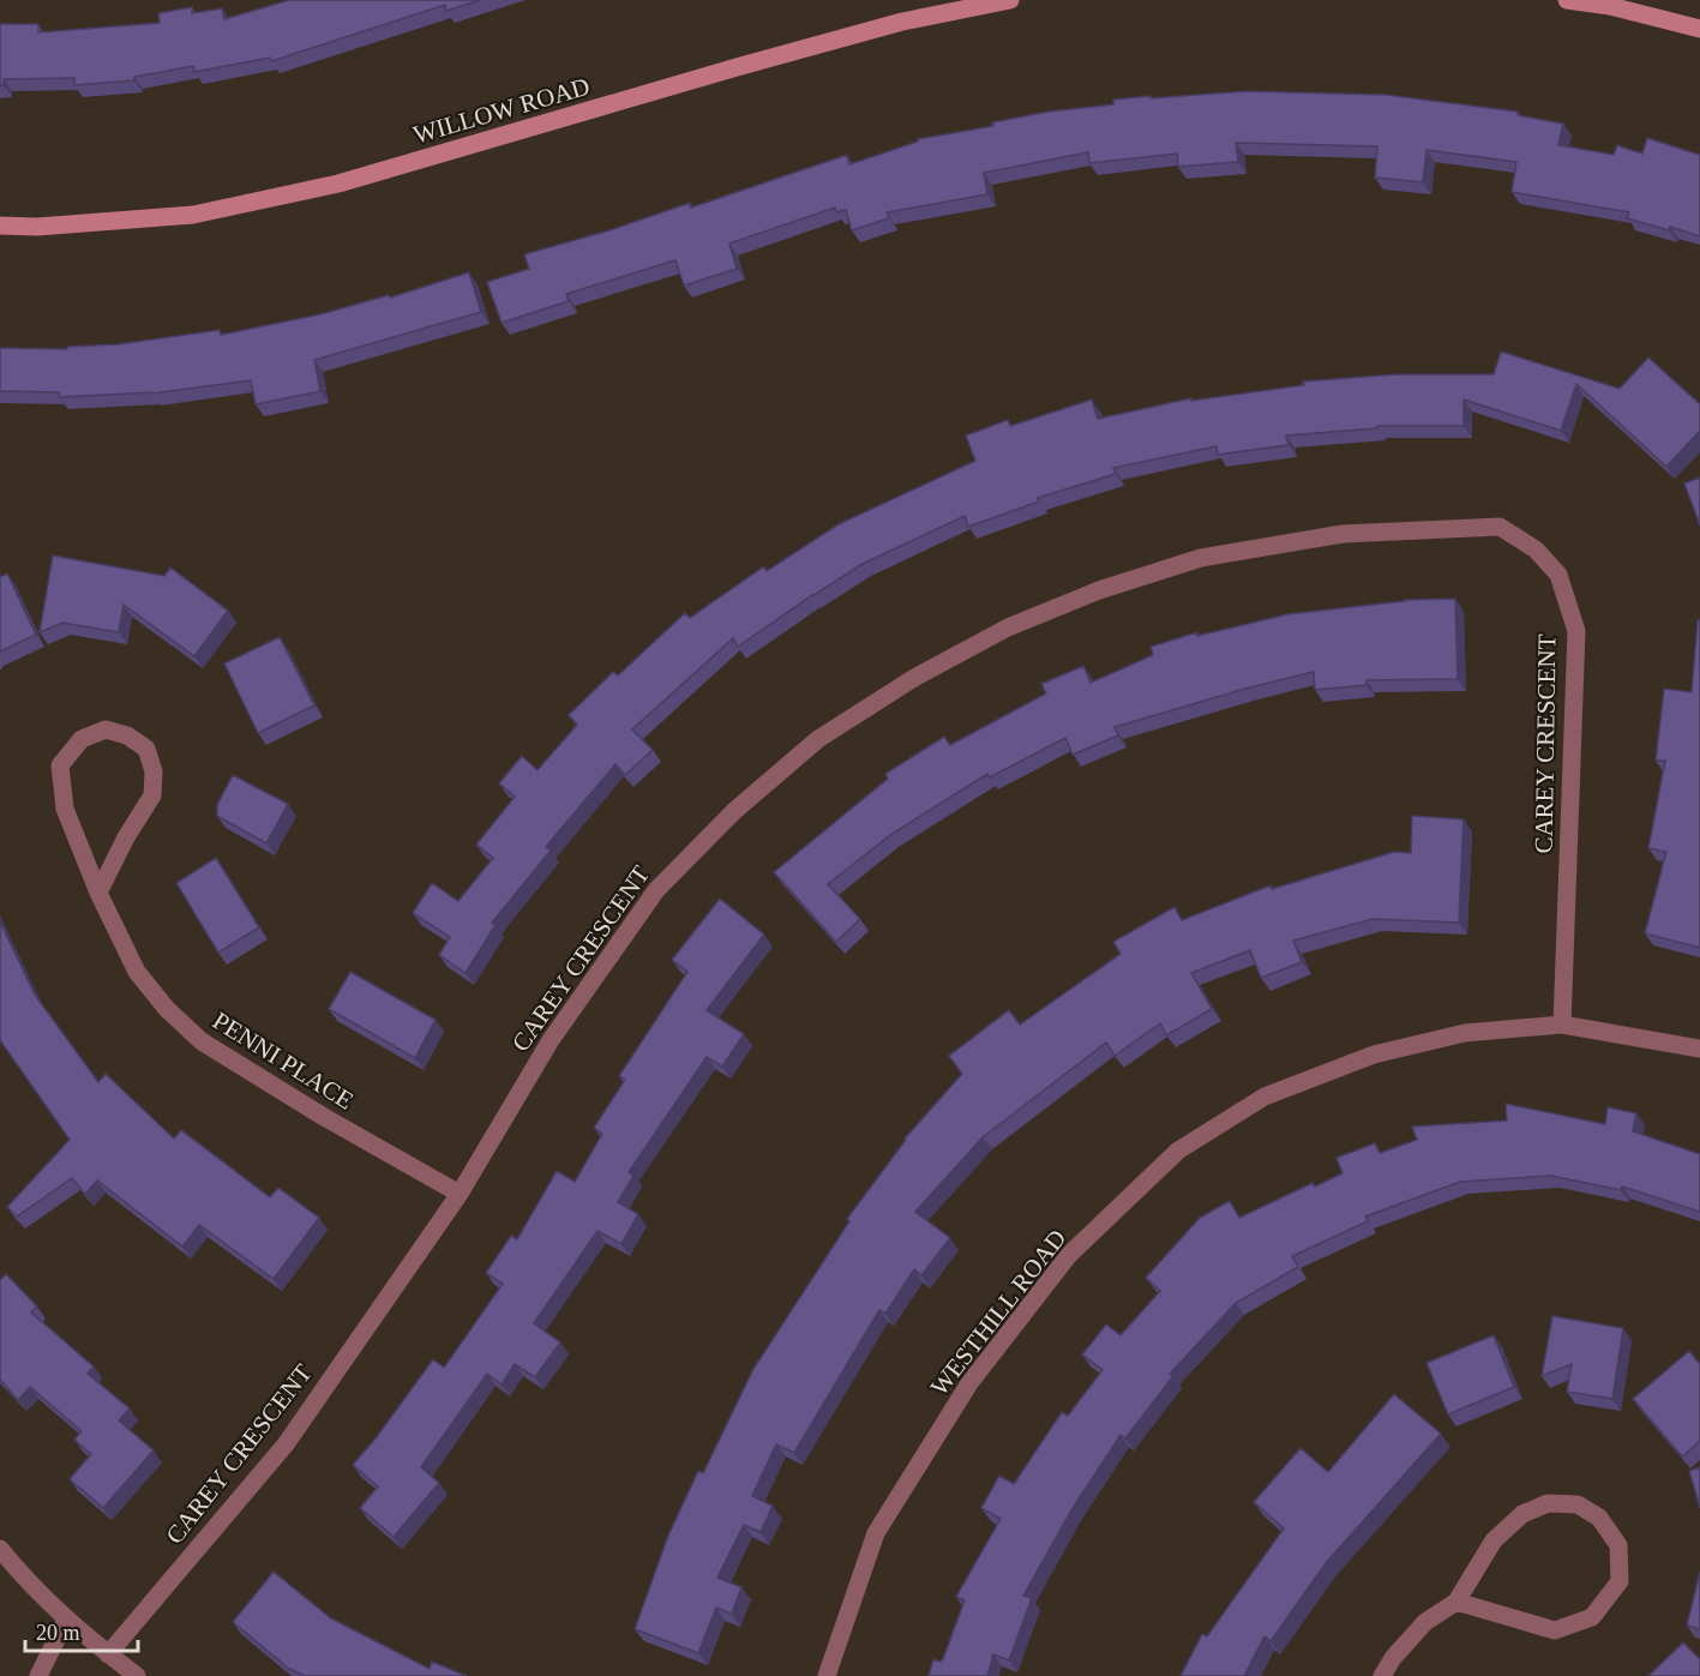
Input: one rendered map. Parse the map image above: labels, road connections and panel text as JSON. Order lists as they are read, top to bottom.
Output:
{
  "streets": {
    "street": [
      "WILLOW ROAD",
      "CAREY CRESCENT",
      "PENNI PLACE",
      "WESTHILL ROAD"
    ]
  },
  "crossings": [
    ["CAREY CRESCENT", "PENNI PLACE"],
    ["CAREY CRESCENT", "WESTHILL ROAD"]
  ],
  "scale_bar": "20 m"
}
